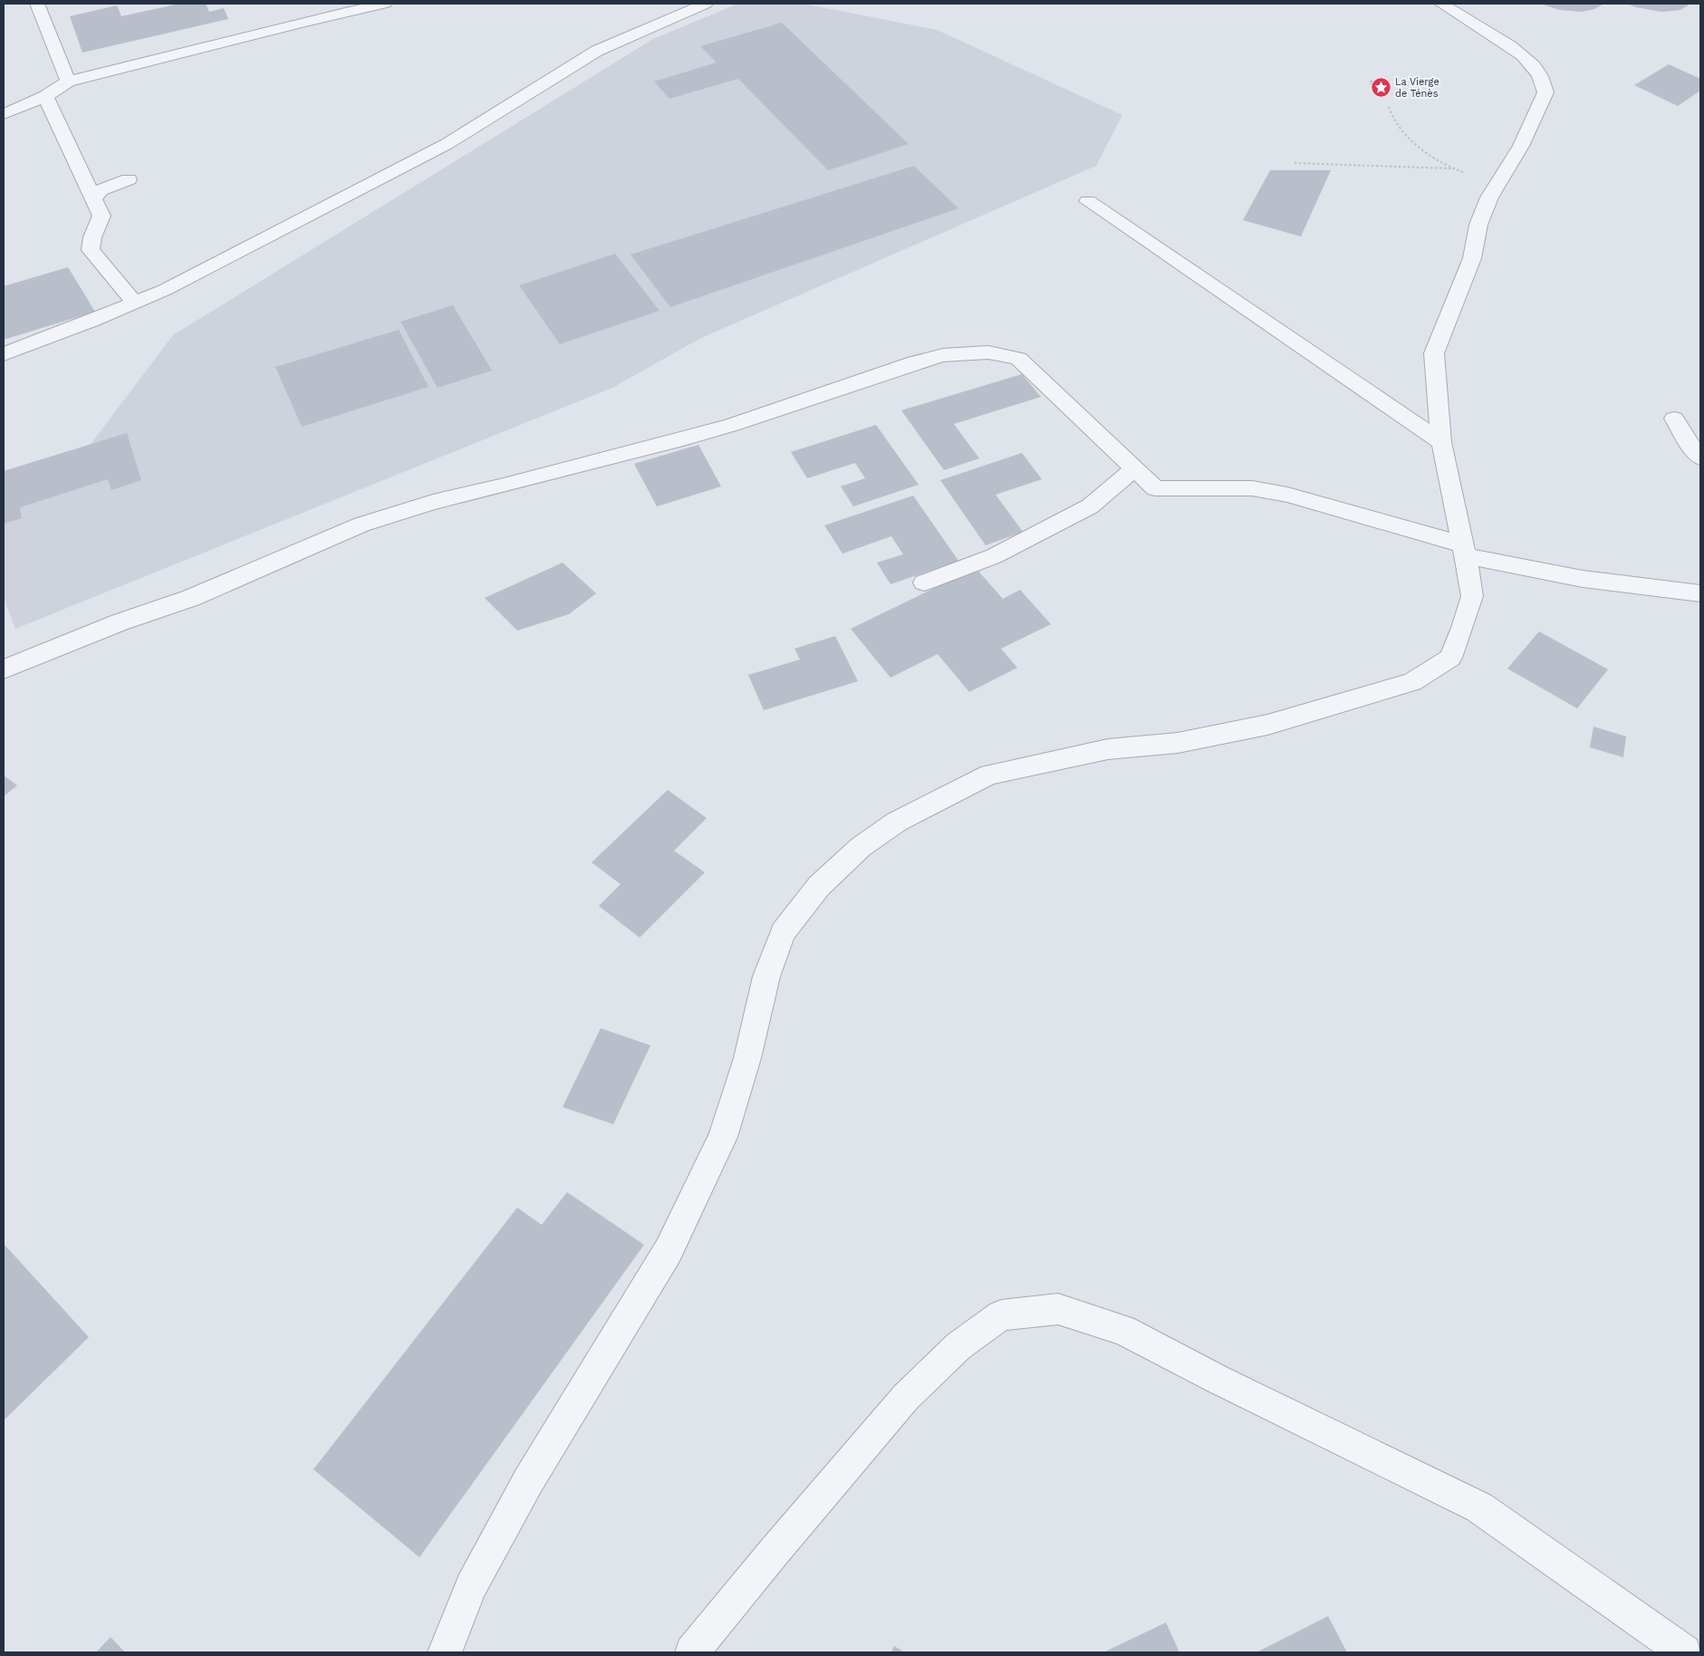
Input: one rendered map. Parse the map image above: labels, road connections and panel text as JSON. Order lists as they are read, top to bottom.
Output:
{
  "places": {
    "place": ["La Vierge de Ténès"]
  }
}
